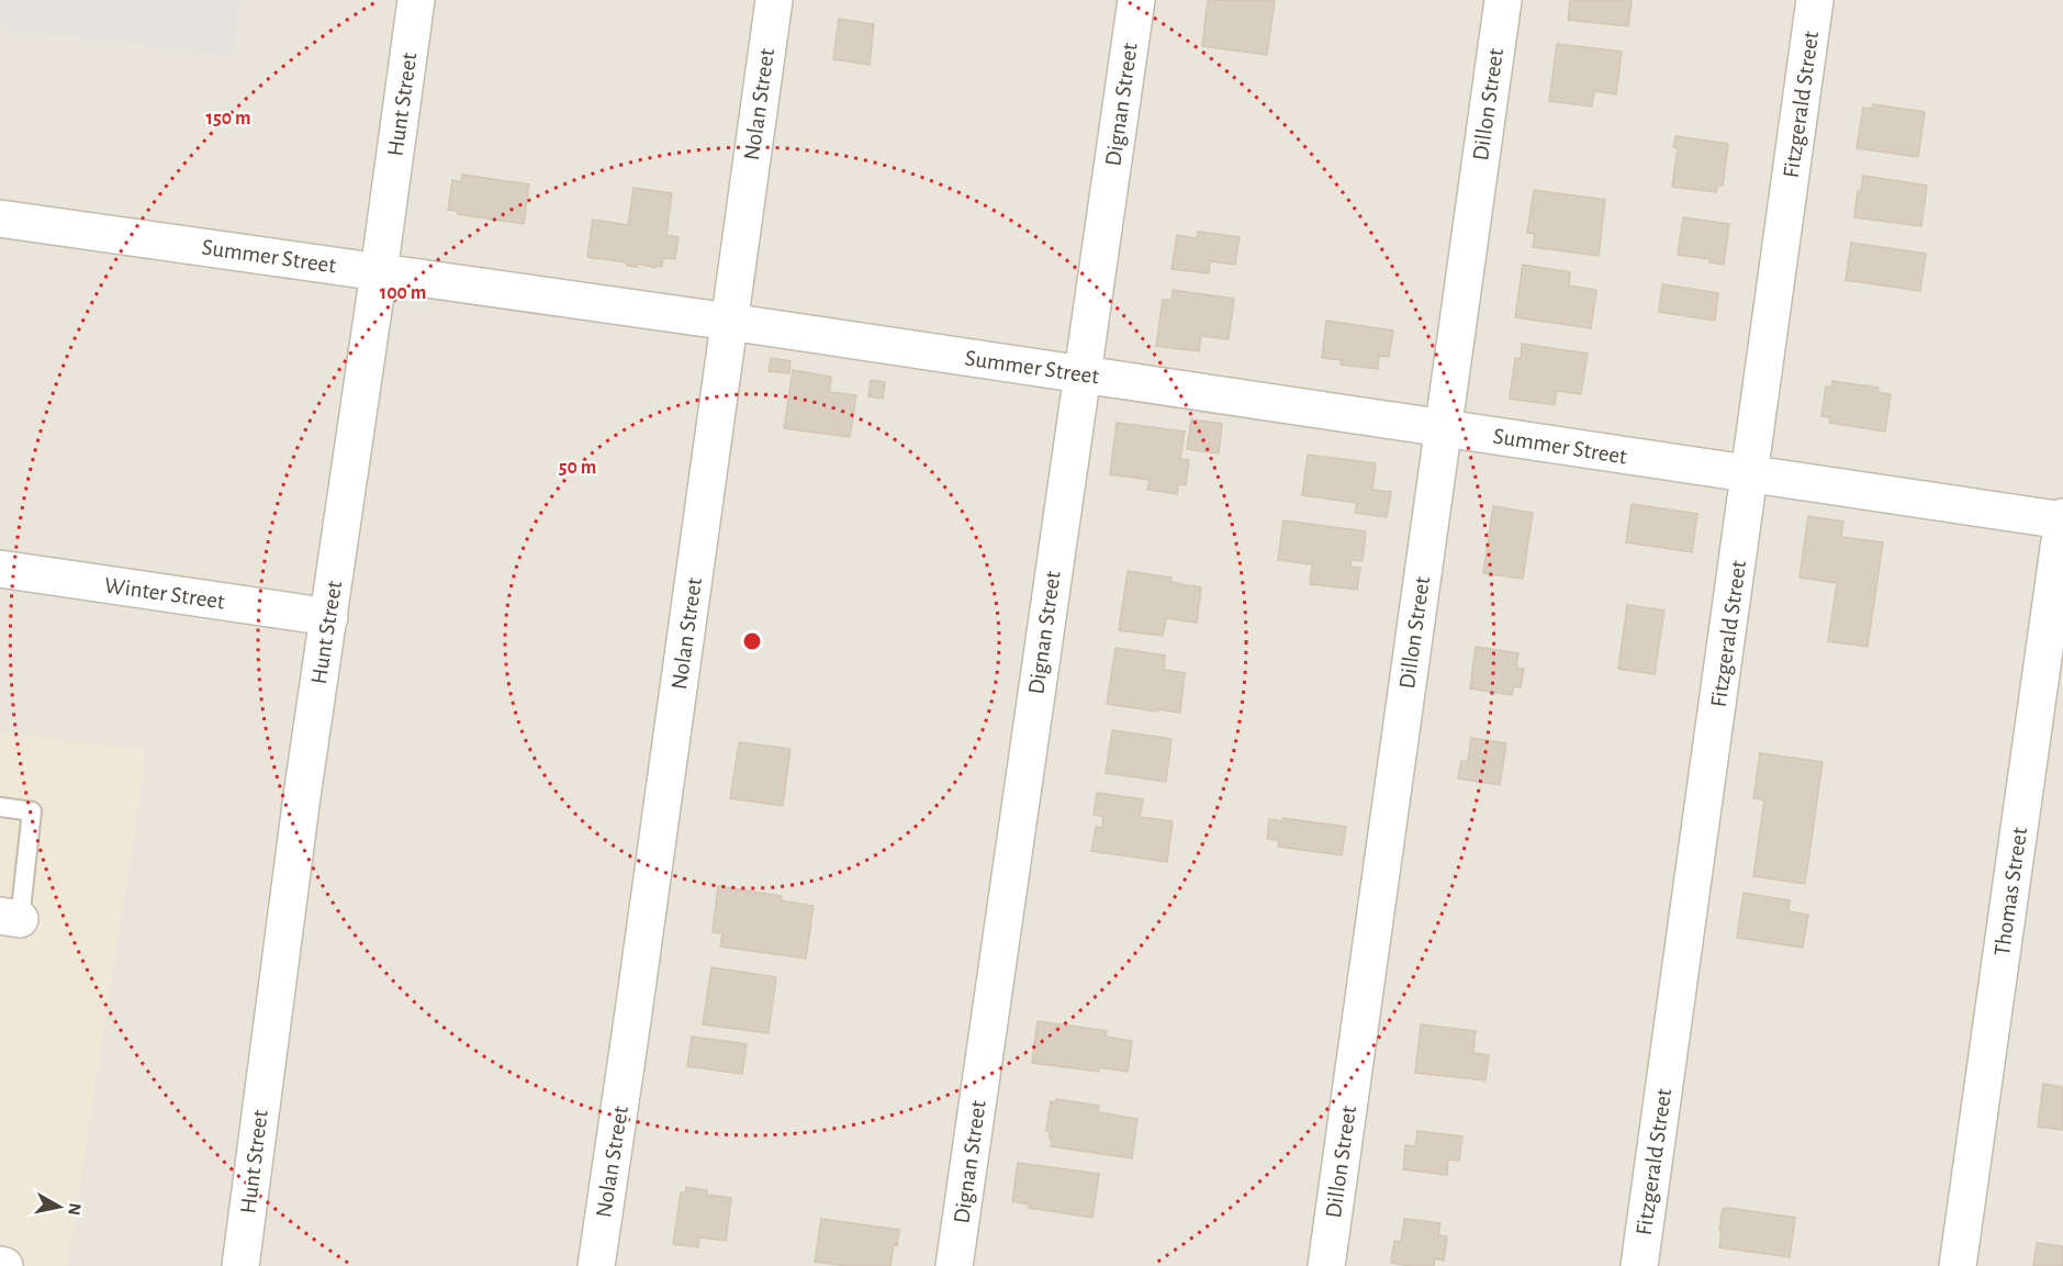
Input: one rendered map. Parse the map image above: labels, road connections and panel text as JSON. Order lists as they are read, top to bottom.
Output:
{
  "streets": {
    "street": [
      "Hunt Street",
      "Nolan Street",
      "Dignan Street",
      "Dillon Street",
      "Fitzgerald Street",
      "Summer Street",
      "Winter Street",
      "Thomas Street"
    ]
  },
  "crossings": [
    ["Hunt Street", "Summer Street"],
    ["Hunt Street", "Winter Street"],
    ["Nolan Street", "Summer Street"],
    ["Dignan Street", "Summer Street"],
    ["Dillon Street", "Summer Street"],
    ["Fitzgerald Street", "Summer Street"],
    ["Summer Street", "Thomas Street"]
  ],
  "north": "right",
  "rings": ["150 m", "100 m", "50 m"]
}
